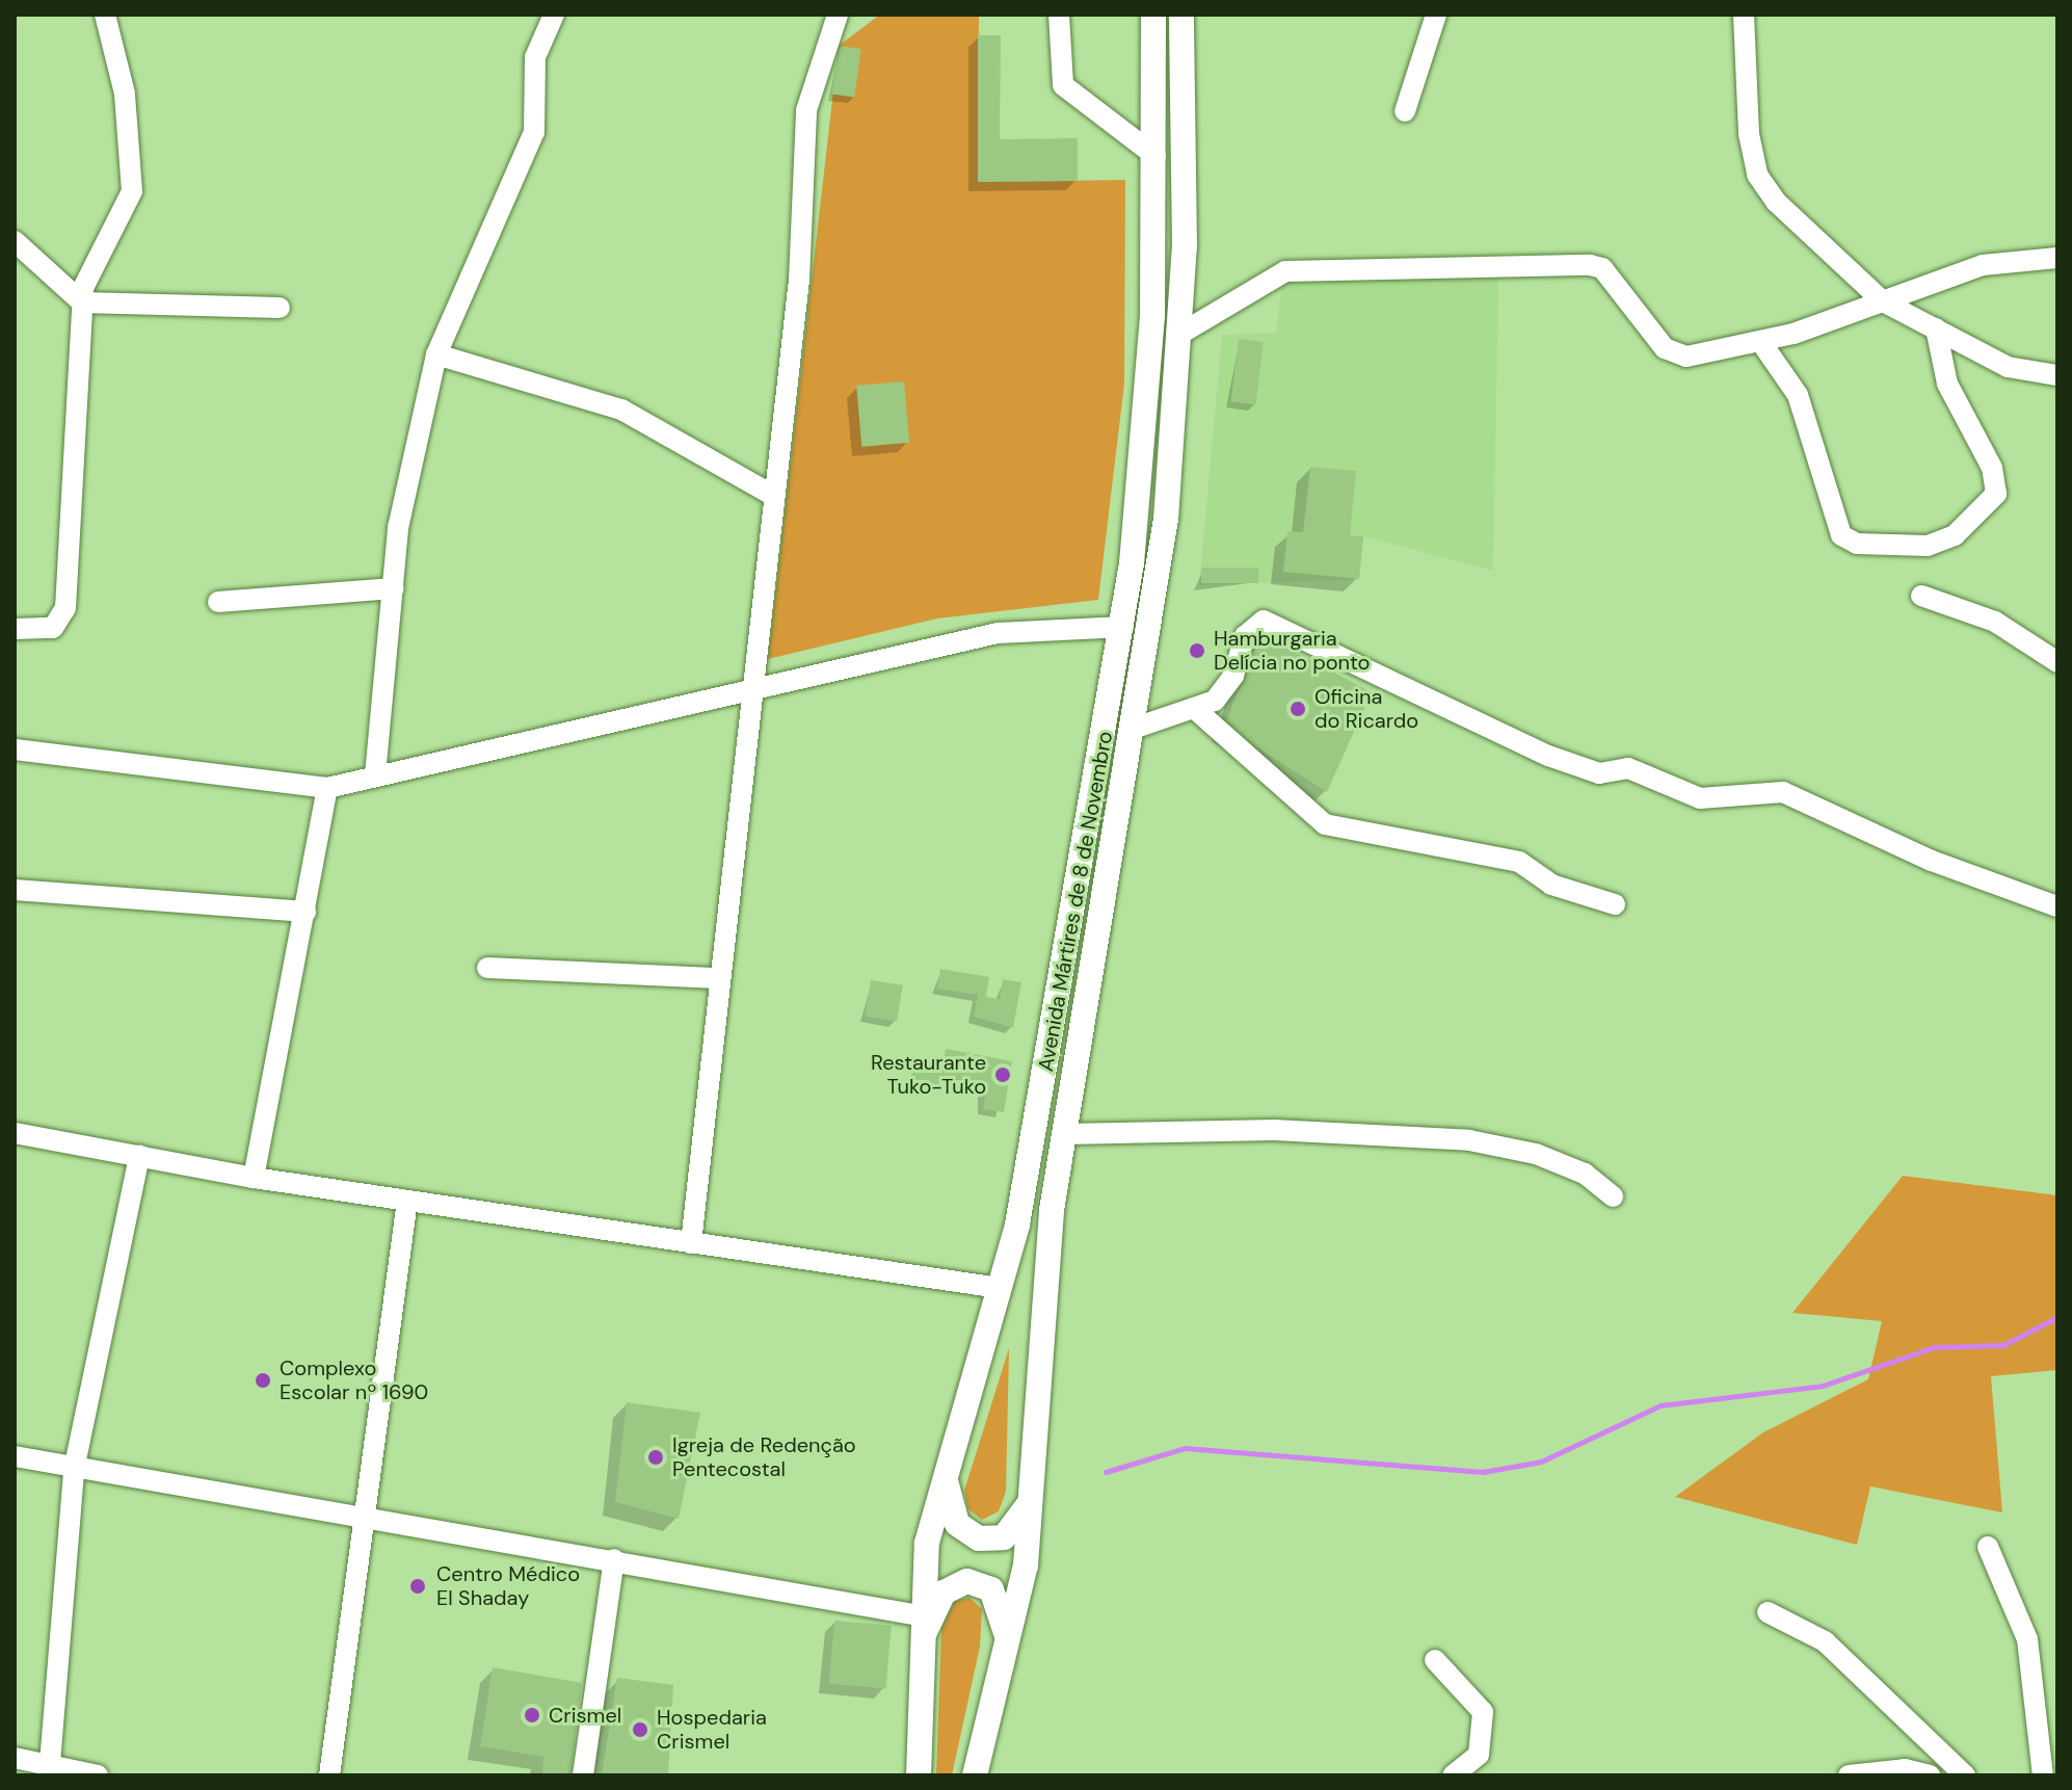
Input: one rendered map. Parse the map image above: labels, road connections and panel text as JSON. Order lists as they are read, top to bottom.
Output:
{
  "streets": {
    "main road": ["Avenida Mártires de 8 de Novembro"]
  },
  "places": [
    "Hamburgaria Delícia no ponto",
    "Oficina do Ricardo",
    "Restaurante Tuko-Tuko",
    "Complexo Escolar nº 1690",
    "Igreja de Redenção Pentecostal",
    "Centro Médico El Shaday",
    "Crismel",
    "Hospedaria Crismel"
  ]
}
